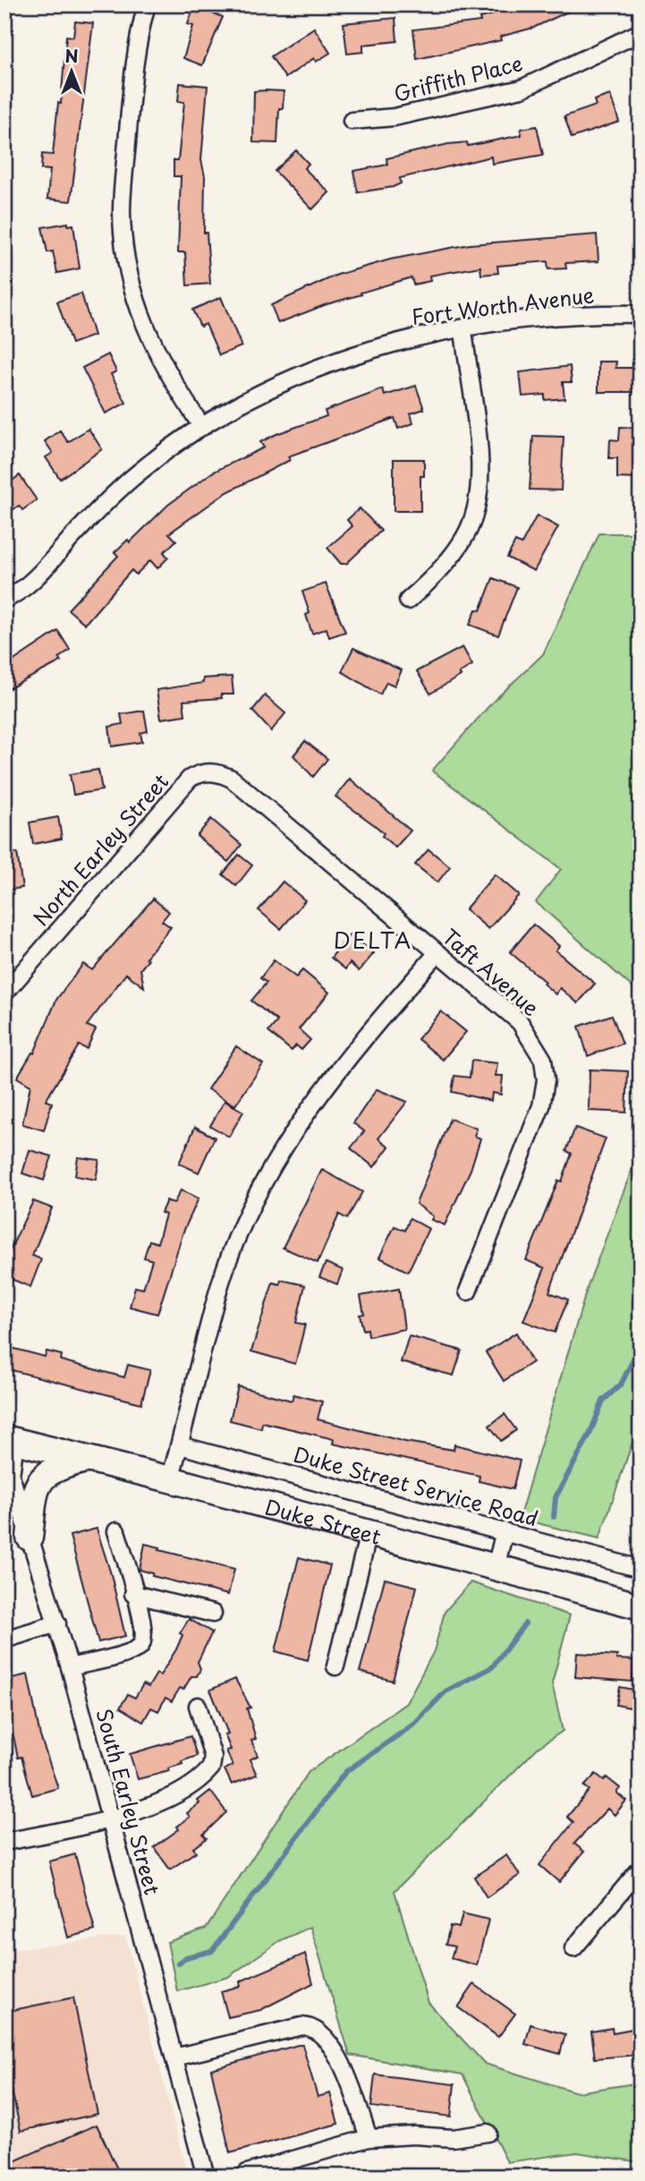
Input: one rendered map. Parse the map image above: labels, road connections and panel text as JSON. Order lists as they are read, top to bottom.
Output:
{
  "streets": {
    "main road": ["Duke Street"],
    "street": [
      "Griffith Place",
      "Fort Worth Avenue",
      "North Earley Street",
      "Taft Avenue",
      "Duke Street Service Road",
      "South Earley Street"
    ]
  },
  "crossings": [
    ["North Earley Street", "Taft Avenue"],
    ["Duke Street", "South Earley Street"]
  ],
  "districts": ["DELTA"],
  "north": "top"
}
